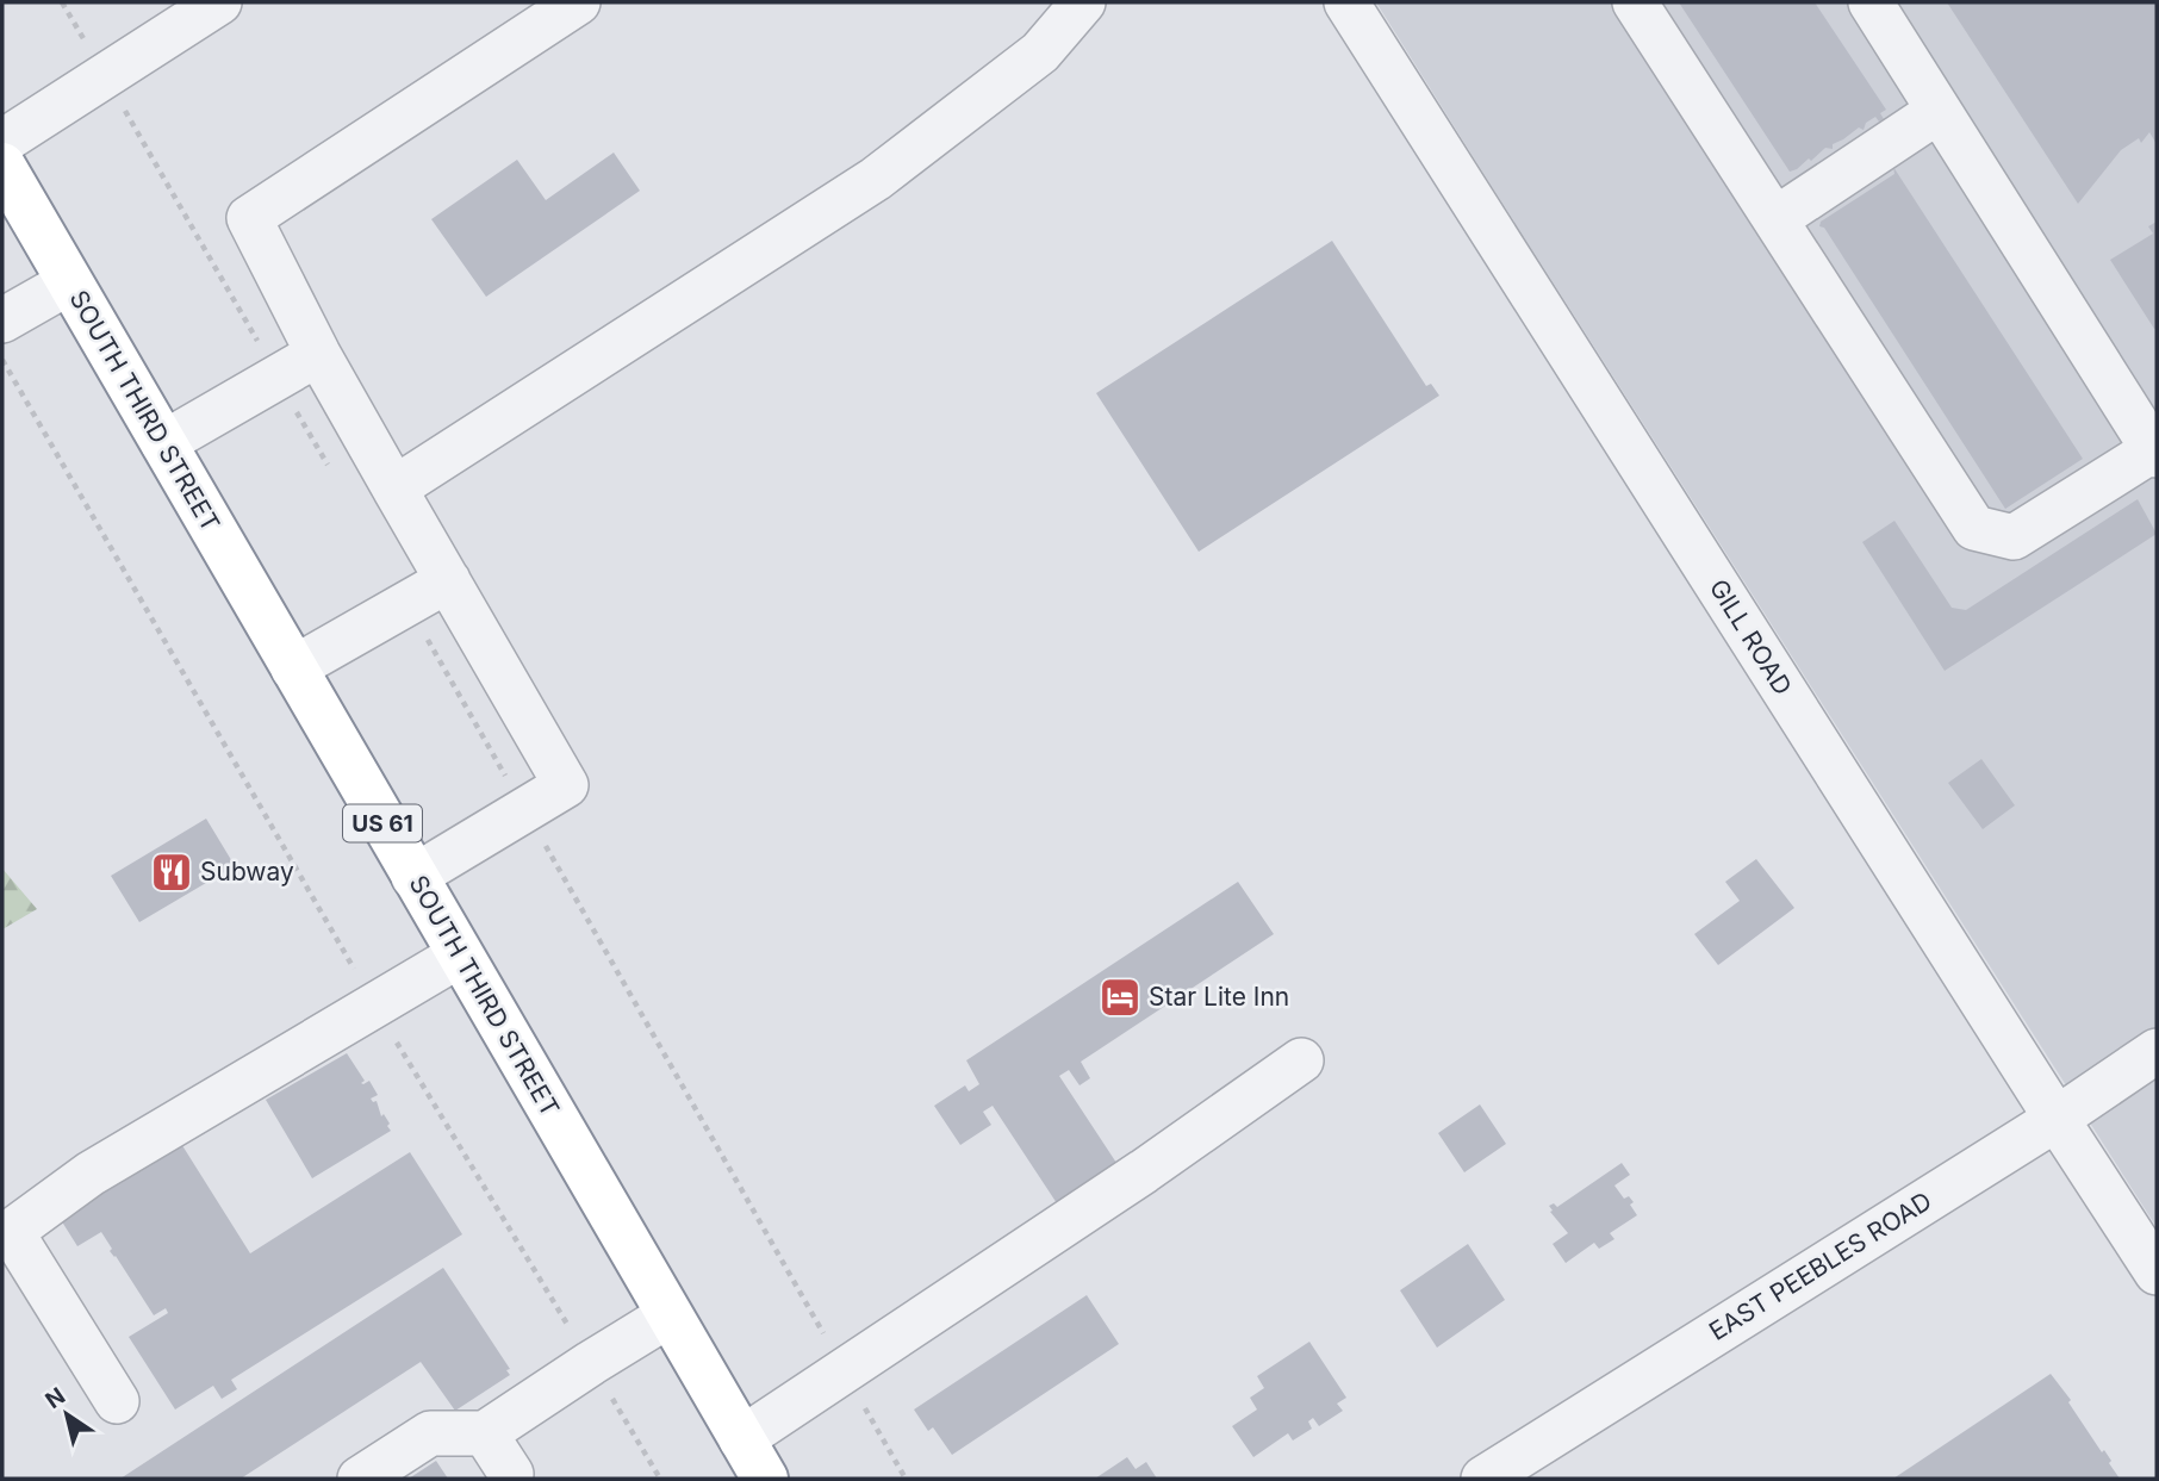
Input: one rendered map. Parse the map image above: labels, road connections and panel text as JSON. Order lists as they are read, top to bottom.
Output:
{
  "streets": {
    "highway": ["SOUTH THIRD STREET", "US 61"],
    "street": ["GILL ROAD", "EAST PEEBLES ROAD"]
  },
  "crossings": [
    ["GILL ROAD", "EAST PEEBLES ROAD"]
  ],
  "places": {
    "restaurant": ["Subway"],
    "hotel": ["Star Lite Inn"]
  },
  "north": "top left"
}
